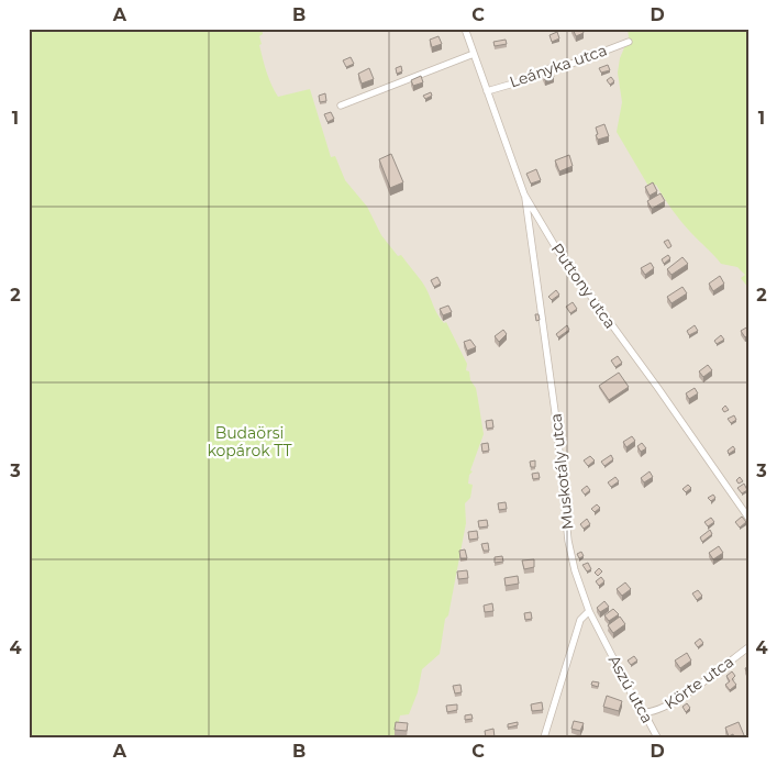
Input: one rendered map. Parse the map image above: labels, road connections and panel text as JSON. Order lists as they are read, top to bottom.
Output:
{
  "streets": {
    "street": [
      "Leányka utca",
      "Puttony utca",
      "Muskotály utca",
      "Körte utca",
      "Aszú utca"
    ]
  },
  "crossings": [
    ["Leányka utca", "Puttony utca"],
    ["Puttony utca", "Muskotály utca"],
    ["Muskotály utca", "Aszú utca"],
    ["Körte utca", "Aszú utca"]
  ],
  "parks": ["Budaörsi kopárok TT"],
  "grid": {
    "columns": [
      "A",
      "B",
      "C",
      "D"
    ],
    "rows": [
      "1",
      "2",
      "3",
      "4"
    ]
  }
}
